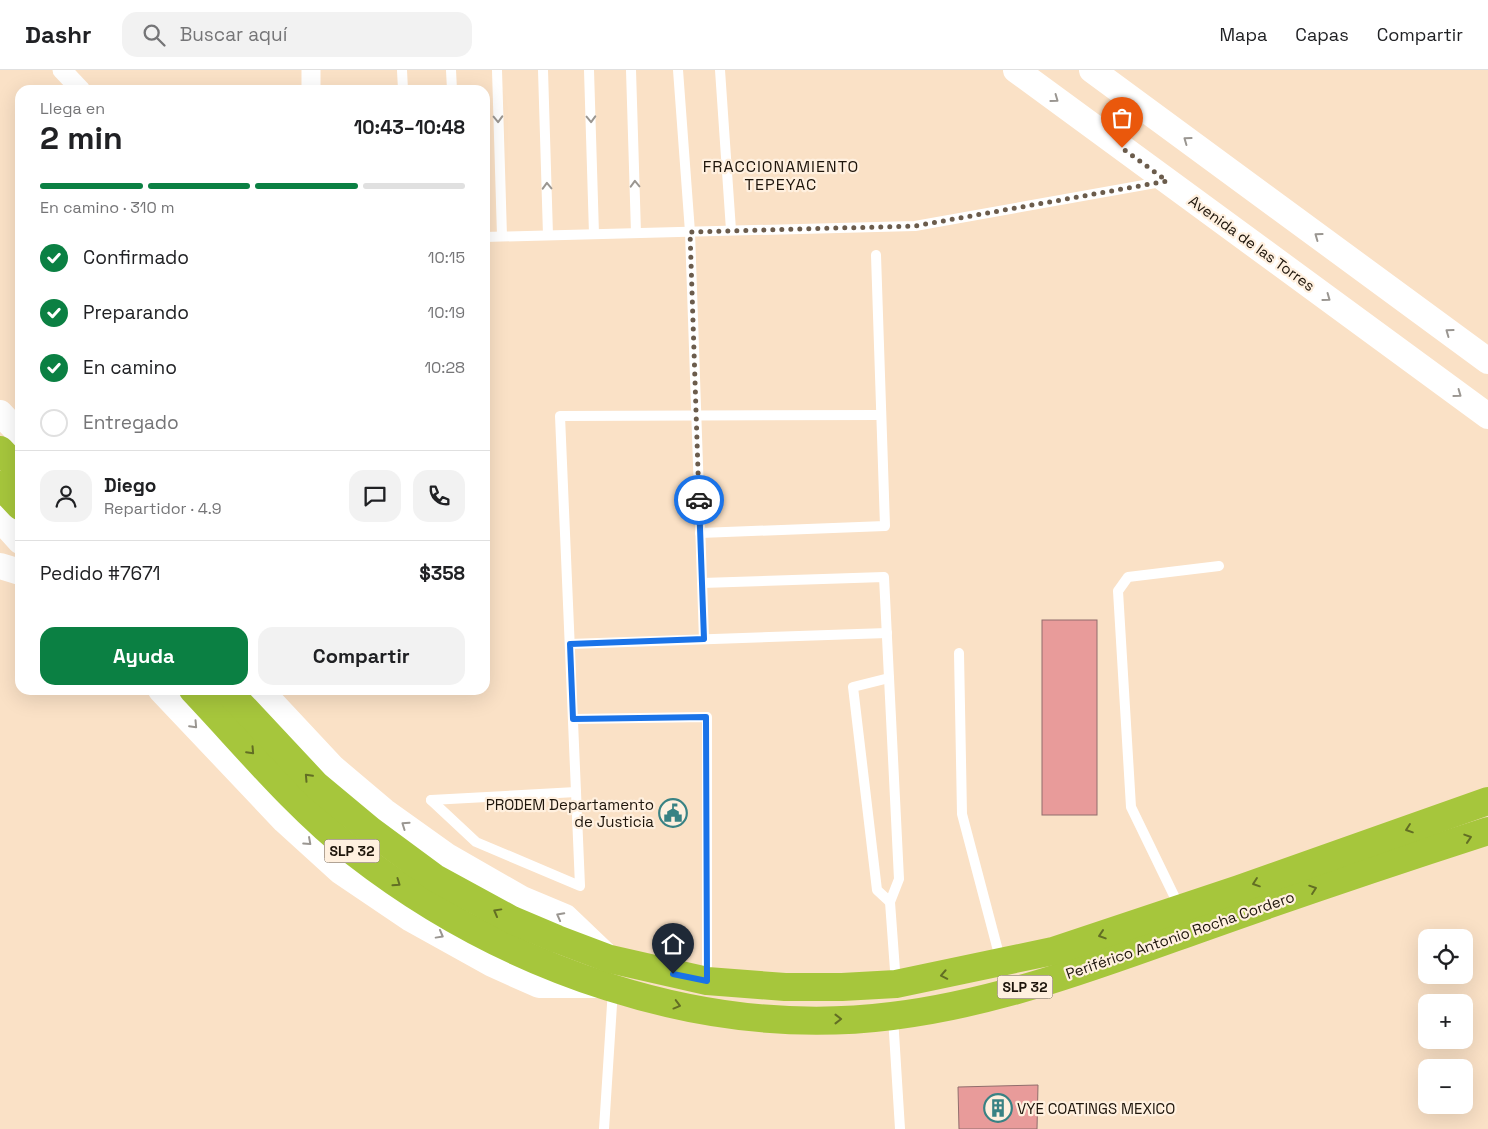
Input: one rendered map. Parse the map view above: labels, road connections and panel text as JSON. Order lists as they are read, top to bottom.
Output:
{
  "streets": {
    "highway": ["SLP 32", "Periférico Antonio Rocha Cordero"],
    "main road": ["Avenida de las Torres"]
  },
  "districts": ["FRACCIONAMIENTO TEPEYAC"],
  "places": {
    "public building": ["PRODEM Departamento de Justicia"],
    "building": ["VYE COATINGS MEXICO"]
  },
  "page": {
    "header": "Dashr",
    "search": "Buscar aquí",
    "nav": ["Mapa", "Capas", "Compartir"],
    "heading": ["2 min", "Llega en", "10:43–10:48"],
    "panel": [
      "Diego",
      "Repartidor · 4.9",
      "Pedido #7671",
      "$358"
    ],
    "bar": "En camino · 310 m",
    "list": [
      ["Confirmado", "10:15"],
      ["Preparando", "10:19"],
      ["En camino", "10:28"],
      "Entregado"
    ],
    "buttons": ["Ayuda", "Compartir"],
    "map_buttons": ["+", "−"]
  }
}
